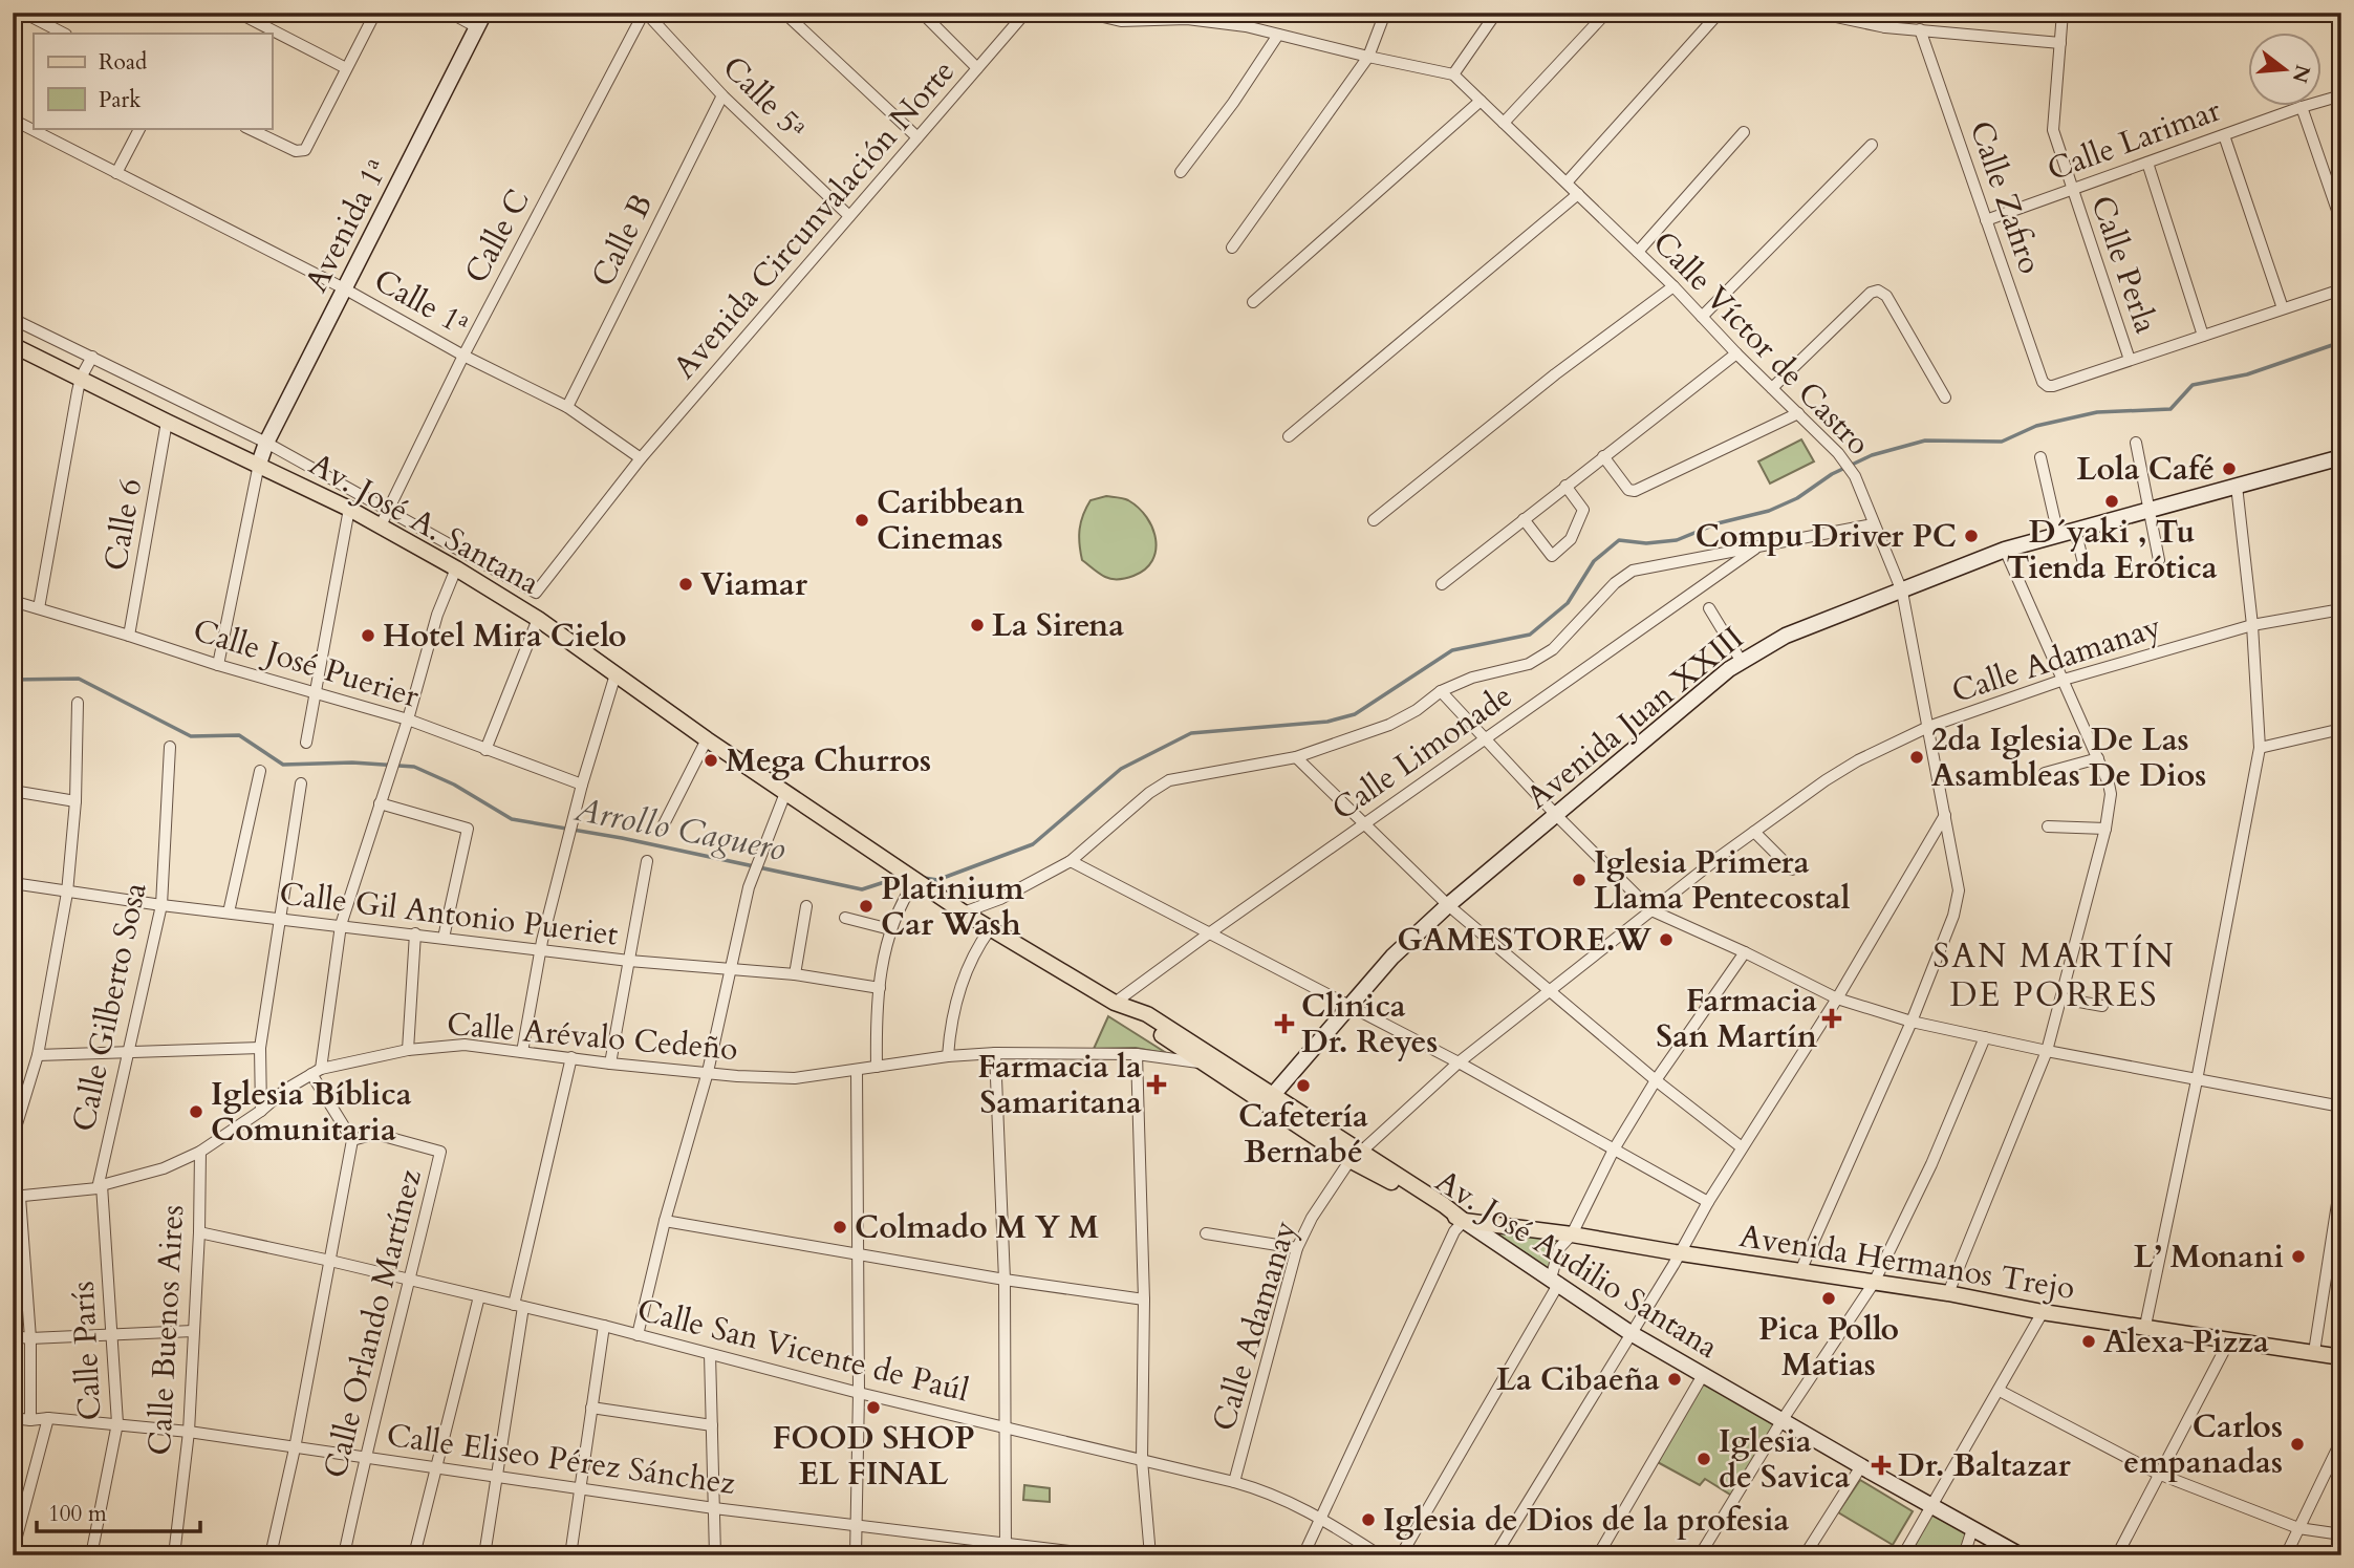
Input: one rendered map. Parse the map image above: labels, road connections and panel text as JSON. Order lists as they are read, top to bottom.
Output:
{
  "streets": {
    "main road": [
      "Avenida 1ª",
      "Av. José A. Santana",
      "Avenida Juan XXIII",
      "Avenida Hermanos Trejo",
      "Av. José Audilio Santana"
    ],
    "street": [
      "Calle 5ª",
      "Calle Larimar",
      "Calle Zafiro",
      "Avenida Circunvalación Norte",
      "Calle C",
      "Calle B",
      "Calle Perla",
      "Calle 1ª",
      "Calle Víctor de Castro",
      "Calle 6",
      "Calle Adamanay",
      "Calle José Puerier",
      "Calle Limonade",
      "Calle Gil Antonio Pueriet",
      "Calle Gilberto Sosa",
      "Calle Arévalo Cedeño",
      "Calle Orlando Martínez",
      "Calle Buenos Aires",
      "Calle San Vicente de Paúl",
      "Calle París",
      "Calle Eliseo Pérez Sánchez"
    ]
  },
  "crossings": [
    ["Calle 5ª", "Avenida Circunvalación Norte"],
    ["Calle 5ª", "Calle C"],
    ["Calle 5ª", "Calle B"],
    ["Calle Larimar", "Calle Zafiro"],
    ["Calle Larimar", "Calle Perla"],
    ["Calle Zafiro", "Calle Perla"],
    ["Avenida Circunvalación Norte", "Calle C"],
    ["Avenida Circunvalación Norte", "Calle 1ª"],
    ["Avenida 1ª", "Calle 1ª"],
    ["Avenida 1ª", "Av. José A. Santana"],
    ["Calle C", "Calle 1ª"],
    ["Calle C", "Av. José A. Santana"],
    ["Calle B", "Calle 1ª"],
    ["Calle Víctor de Castro", "Calle Adamanay"],
    ["Calle Víctor de Castro", "Avenida Juan XXIII"],
    ["Calle Víctor de Castro", "Avenida Hermanos Trejo"],
    ["Av. José A. Santana", "Calle 6"],
    ["Av. José A. Santana", "Calle Limonade"],
    ["Calle 6", "Calle José Puerier"],
    ["Calle Adamanay", "Calle San Vicente de Paúl"],
    ["Calle Gil Antonio Pueriet", "Calle Gilberto Sosa"],
    ["Calle Gilberto Sosa", "Calle Arévalo Cedeño"],
    ["Calle Gilberto Sosa", "Calle París"],
    ["Calle Arévalo Cedeño", "Calle Buenos Aires"],
    ["Calle Arévalo Cedeño", "Calle París"],
    ["Avenida Hermanos Trejo", "Av. José Audilio Santana"],
    ["Calle Orlando Martínez", "Calle San Vicente de Paúl"],
    ["Calle Orlando Martínez", "Calle Eliseo Pérez Sánchez"],
    ["Calle Buenos Aires", "Calle San Vicente de Paúl"],
    ["Calle Buenos Aires", "Calle Eliseo Pérez Sánchez"],
    ["Calle París", "Calle Eliseo Pérez Sánchez"]
  ],
  "districts": ["SAN MARTÍN DE PORRES"],
  "water": ["Arrollo Caguero"],
  "places": {
    "other": [
      "Lola Café",
      "D´yaki , Tu Tienda Erótica",
      "Caribbean Cinemas",
      "Compu Driver PC",
      "Viamar",
      "La Sirena",
      "Hotel Mira Cielo",
      "2da Iglesia De Las Asambleas De Dios",
      "Mega Churros",
      "Iglesia Primera Llama Pentecostal",
      "Platinium Car Wash",
      "GAMESTORE.W",
      "Cafetería Bernabé",
      "Iglesia Bíblica Comunitaria",
      "Colmado M Y M",
      "L’ Monani",
      "Pica Pollo Matias",
      "Alexa Pizza",
      "La Cibaeña",
      "FOOD SHOP EL FINAL",
      "Carlos empanadas",
      "Iglesia de Savica",
      "Iglesia de Dios de la profesia"
    ],
    "health": [
      "Farmacia San Martín",
      "Clinica Dr. Reyes",
      "Farmacia la Samaritana",
      "Dr. Baltazar"
    ]
  },
  "legend": ["Road", "Park"],
  "scale_bar": "100 m",
  "north": "right"
}
